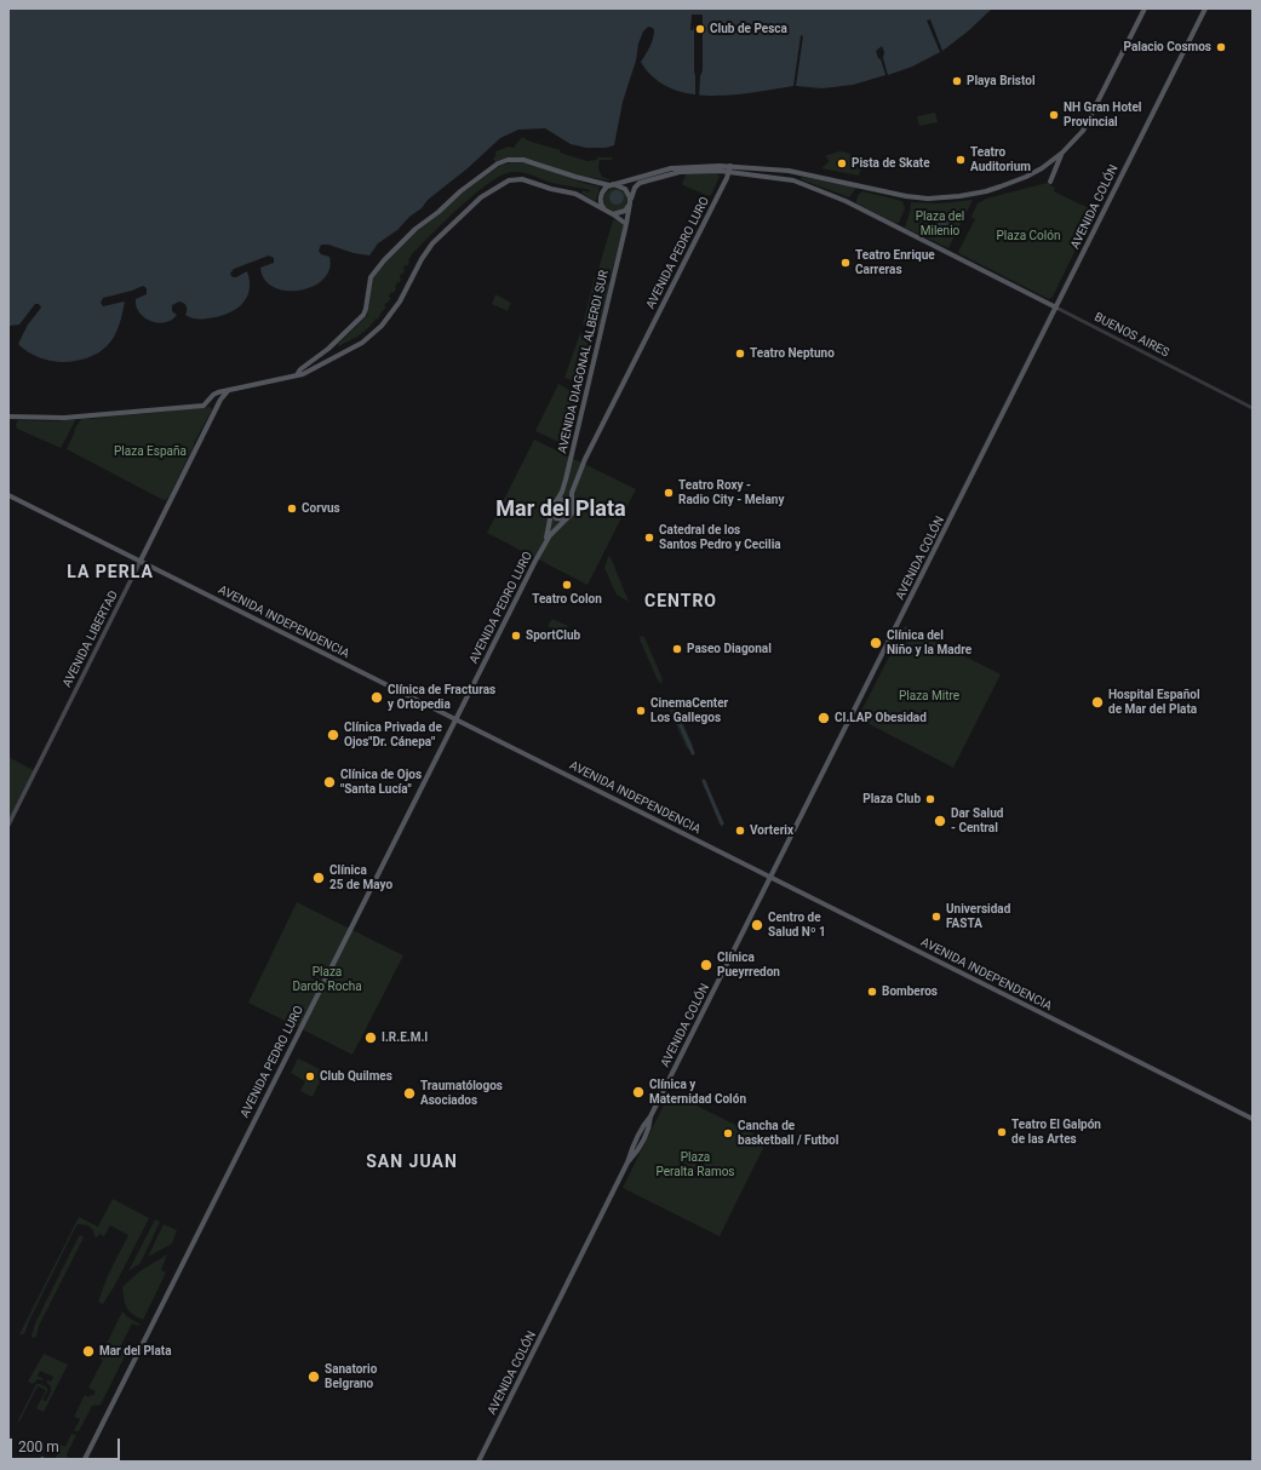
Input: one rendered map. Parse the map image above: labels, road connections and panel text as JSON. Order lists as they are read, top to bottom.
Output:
{
  "streets": {
    "main road": [
      "AVENIDA COLÓN",
      "AVENIDA PEDRO LURO",
      "BUENOS AIRES",
      "AVENIDA DIAGONAL ALBERDI SUR",
      "AVENIDA INDEPENDENCIA",
      "AVENIDA LIBERTAD"
    ]
  },
  "crossings": [
    ["AVENIDA COLÓN", "BUENOS AIRES"],
    ["AVENIDA COLÓN", "AVENIDA INDEPENDENCIA"],
    ["AVENIDA PEDRO LURO", "BUENOS AIRES"],
    ["AVENIDA PEDRO LURO", "AVENIDA DIAGONAL ALBERDI SUR"],
    ["AVENIDA PEDRO LURO", "AVENIDA INDEPENDENCIA"],
    ["AVENIDA INDEPENDENCIA", "AVENIDA LIBERTAD"]
  ],
  "districts": [
    "Mar del Plata",
    "LA PERLA",
    "CENTRO",
    "SAN JUAN"
  ],
  "parks": [
    "Plaza del Milenio",
    "Plaza Colón",
    "Plaza España",
    "Plaza Mitre",
    "Plaza Dardo Rocha",
    "Plaza Peralta Ramos"
  ],
  "places": [
    "Club de Pesca",
    "Palacio Cosmos",
    "Playa Bristol",
    "NH Gran Hotel Provincial",
    "Teatro Auditorium",
    "Pista de Skate",
    "Teatro Enrique Carreras",
    "Teatro Neptuno",
    "Teatro Roxy - Radio City - Melany",
    "Corvus",
    "Catedral de los Santos Pedro y Cecilia",
    "Teatro Colon",
    "SportClub",
    "Clínica del Niño y la Madre",
    "Paseo Diagonal",
    "Clínica de Fracturas y Ortopedia",
    "Hospital Español de Mar del Plata",
    "CinemaCenter Los Gallegos",
    "CI.LAP Obesidad",
    "Clínica Privada de Ojos\"Dr. Cánepa\"",
    "Clínica de Ojos \"Santa Lucía\"",
    "Plaza Club",
    "Dar Salud - Central",
    "Vorterix",
    "Clínica 25 de Mayo",
    "Universidad FASTA",
    "Centro de Salud Nº 1",
    "Clínica Pueyrredon",
    "Bomberos",
    "I.R.E.M.I",
    "Club Quilmes",
    "Clínica y Maternidad Colón",
    "Traumatólogos Asociados",
    "Teatro El Galpón de las Artes",
    "Cancha de basketball / Futbol",
    "Mar del Plata",
    "Sanatorio Belgrano"
  ],
  "scale_bar": "200 m"
}
